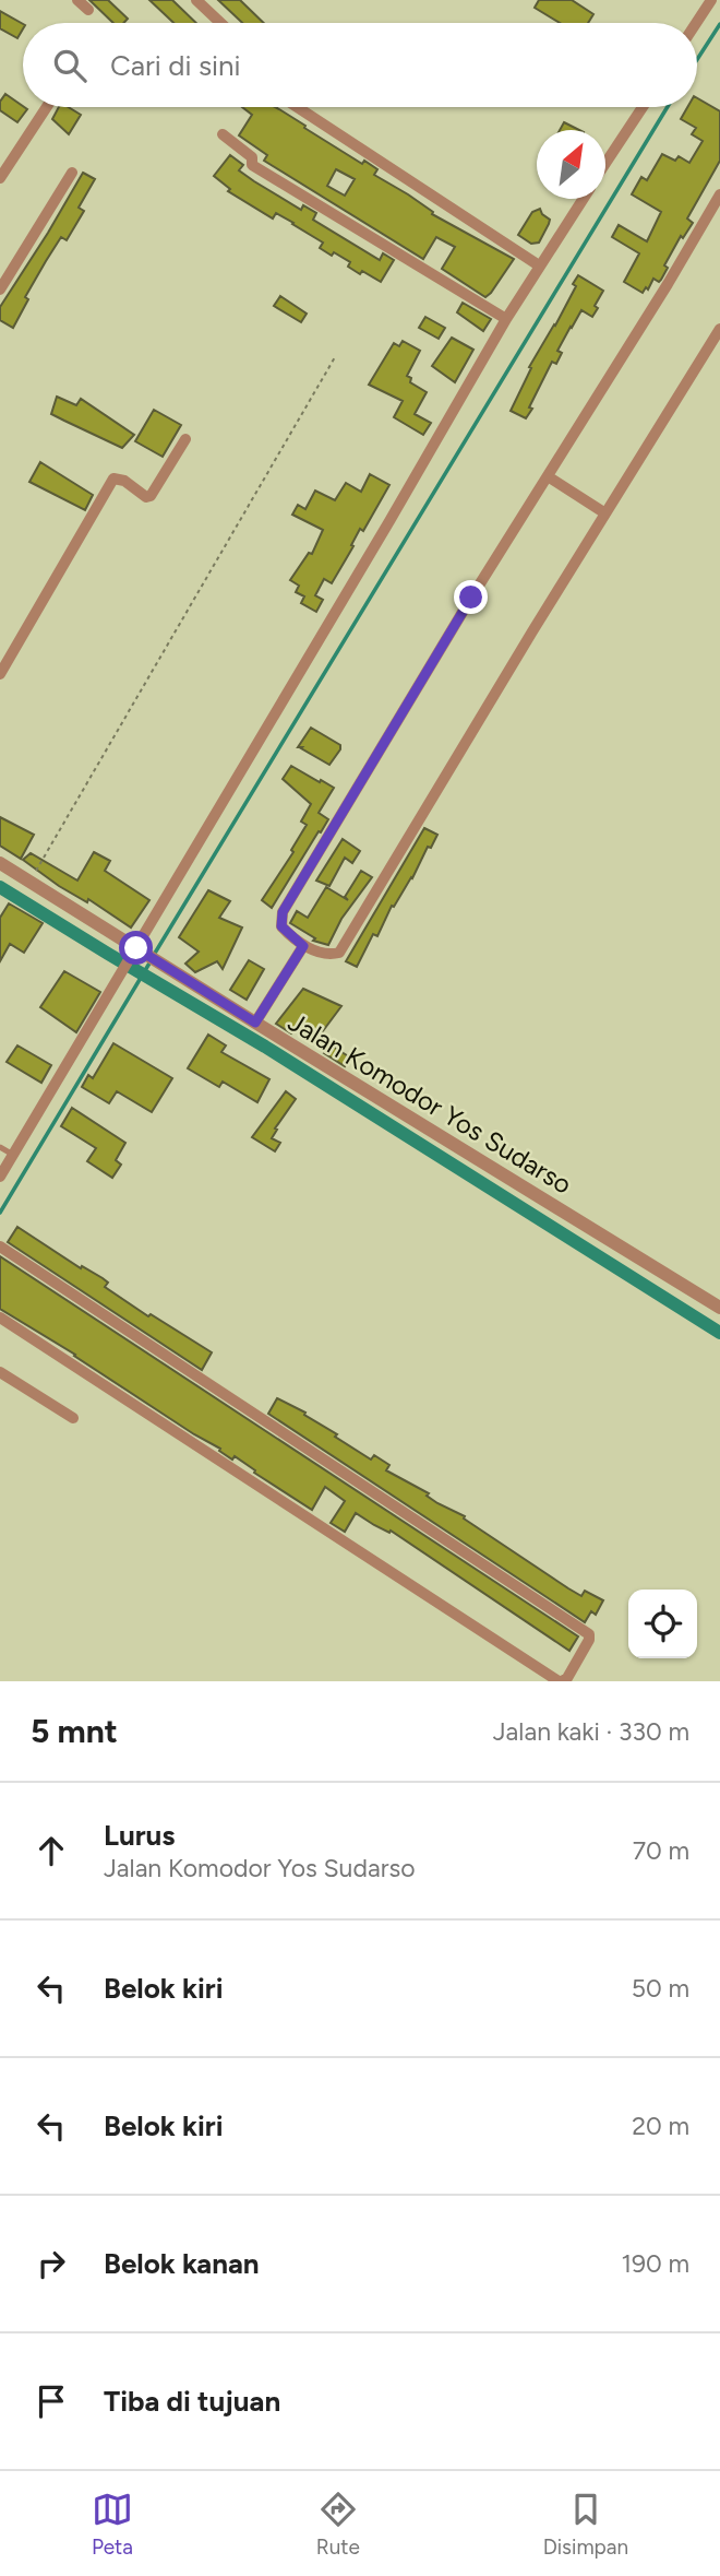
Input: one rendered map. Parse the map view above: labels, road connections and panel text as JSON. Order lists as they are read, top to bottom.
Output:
{
  "streets": {
    "street": ["Jalan Komodor Yos Sudarso"]
  },
  "north": "top right",
  "page": {
    "search": "Cari di sini",
    "heading": ["5 mnt", "Jalan kaki · 330 m"],
    "list": [
      ["Lurus", "Jalan Komodor Yos Sudarso", "70 m"],
      ["Belok kiri", "50 m"],
      ["Belok kiri", "20 m"],
      ["Belok kanan", "190 m"],
      "Tiba di tujuan"
    ],
    "nav": ["Peta", "Rute", "Disimpan"]
  }
}
